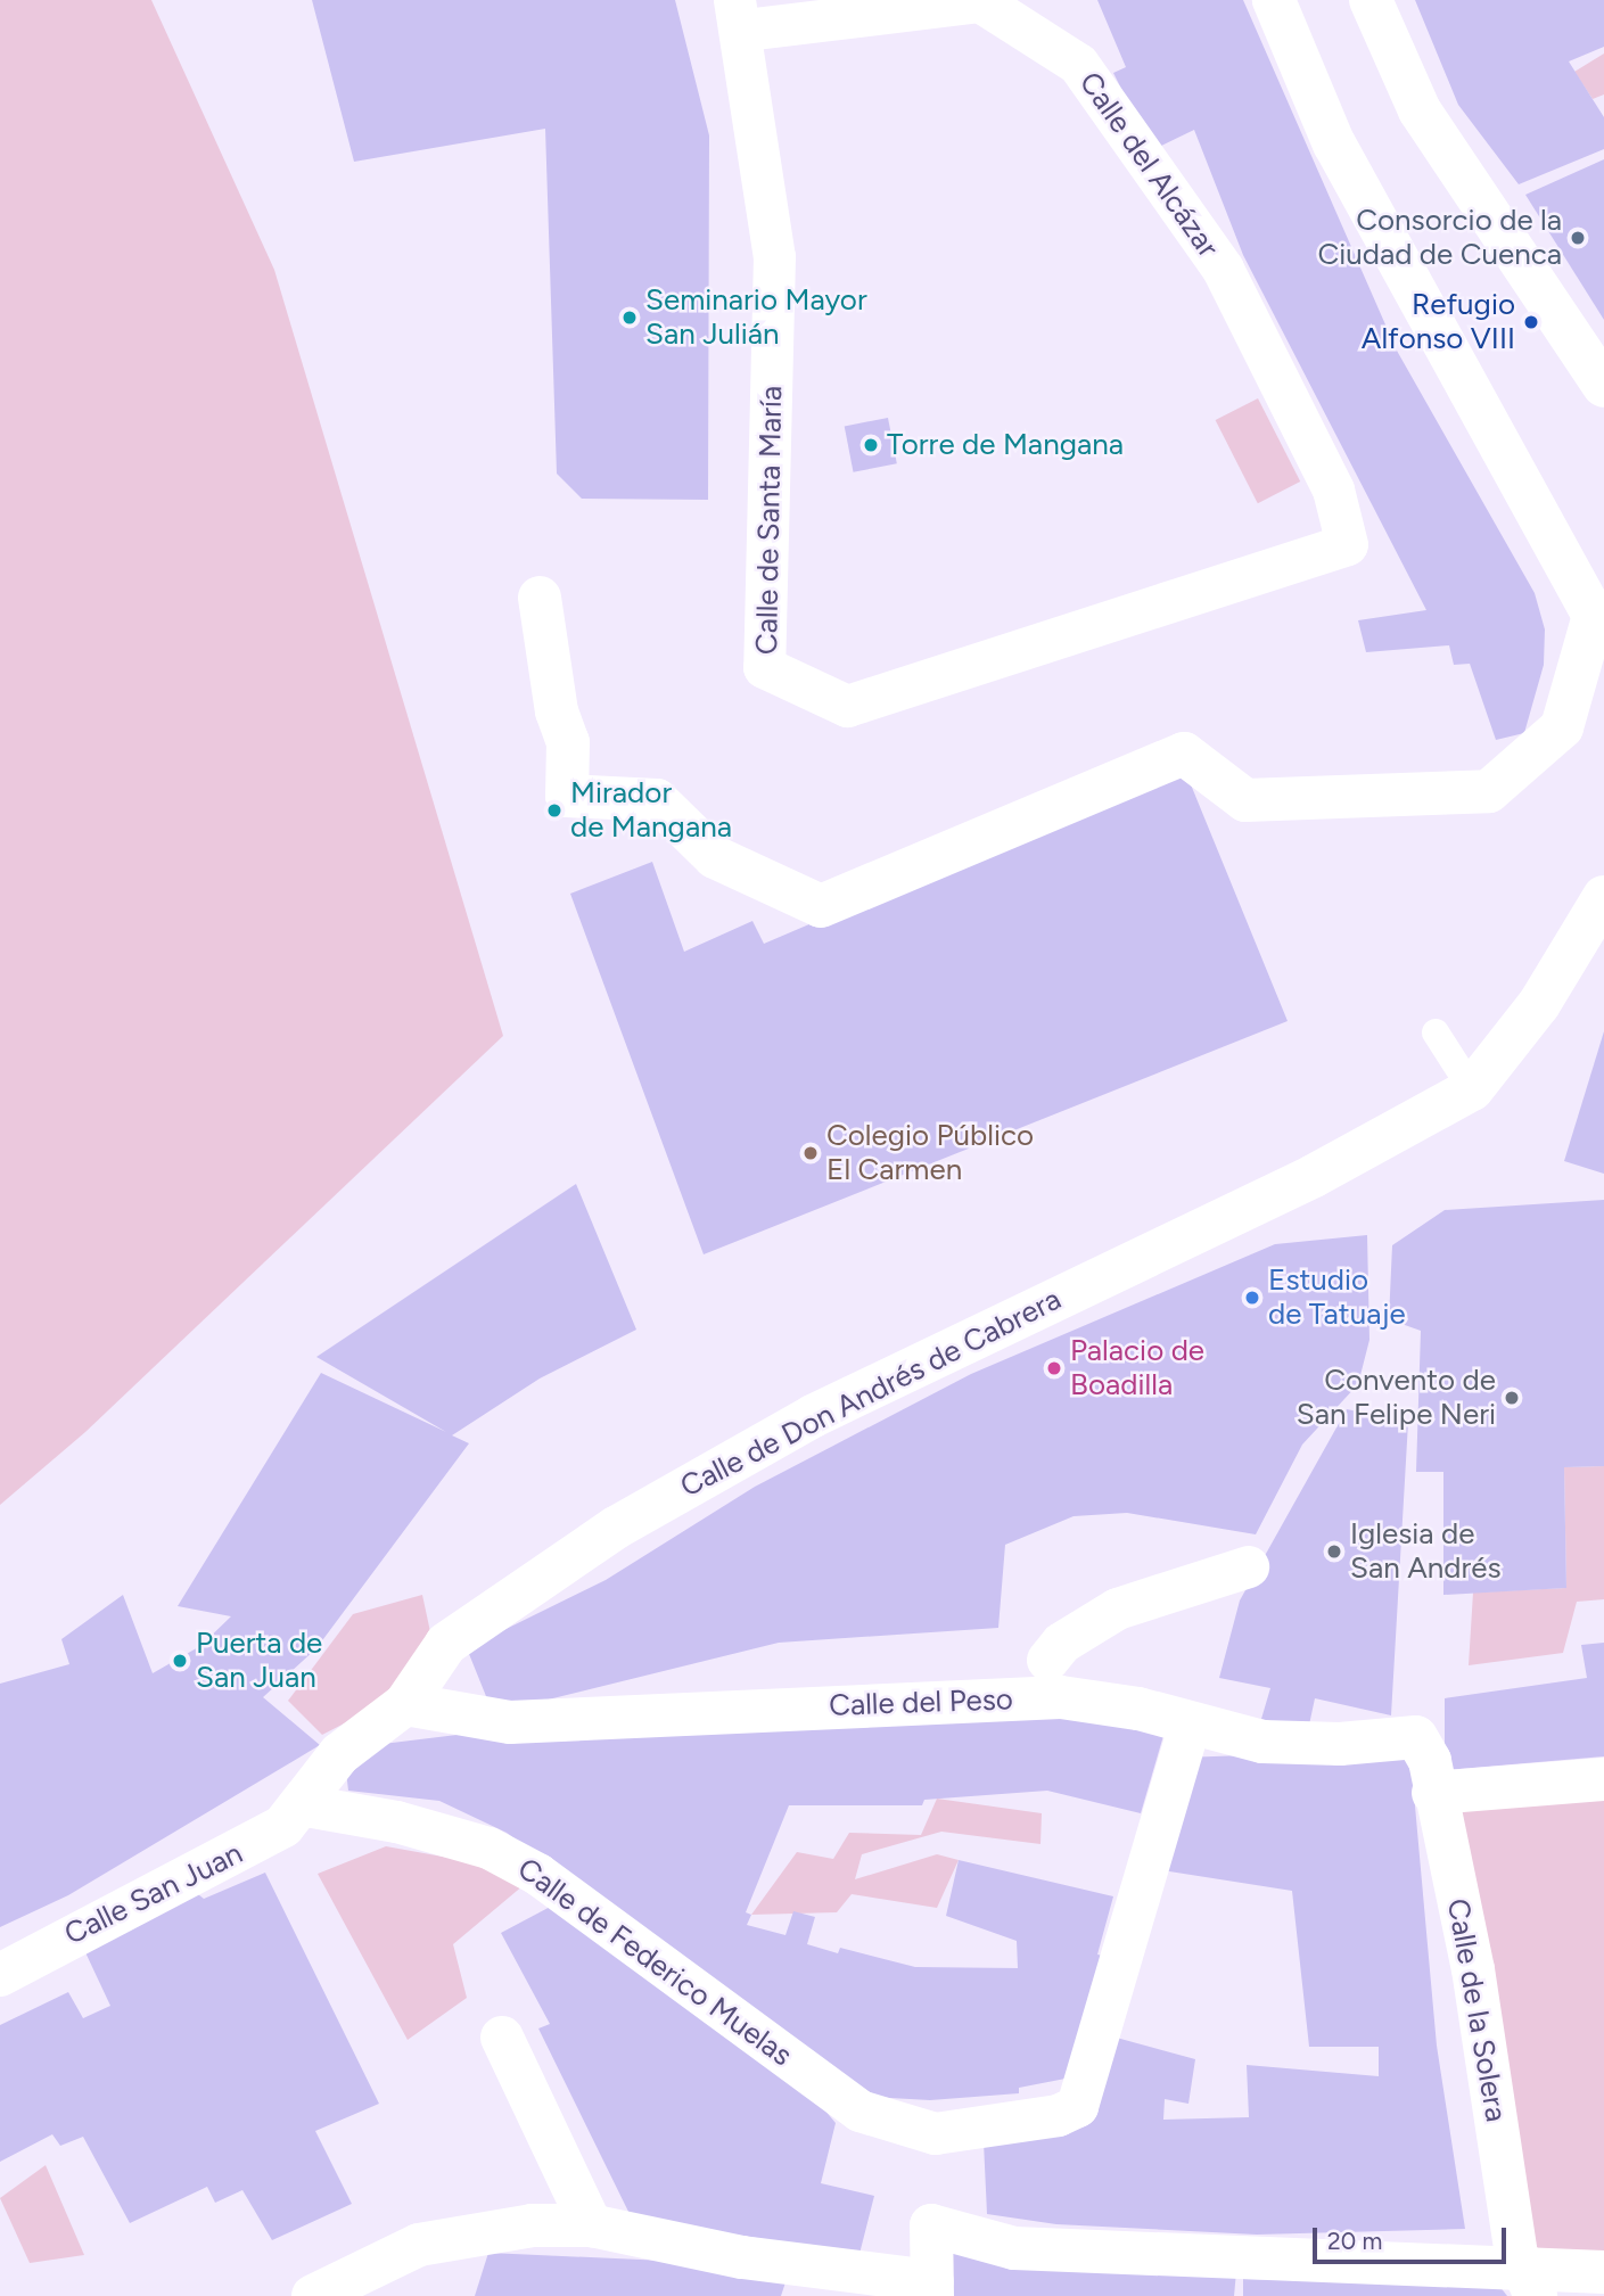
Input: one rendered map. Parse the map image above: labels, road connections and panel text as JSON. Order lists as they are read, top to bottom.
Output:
{
  "streets": {
    "street": [
      "Calle del Alcázar",
      "Calle de Santa María",
      "Calle de Don Andrés de Cabrera",
      "Calle del Peso",
      "Calle San Juan",
      "Calle de Federico Muelas",
      "Calle de la Solera"
    ]
  },
  "crossings": [
    ["Calle del Alcázar", "Calle de Santa María"],
    ["Calle de Don Andrés de Cabrera", "Calle del Peso"],
    ["Calle de Don Andrés de Cabrera", "Calle San Juan"],
    ["Calle de Don Andrés de Cabrera", "Calle de Federico Muelas"],
    ["Calle del Peso", "Calle de Federico Muelas"],
    ["Calle del Peso", "Calle de la Solera"],
    ["Calle San Juan", "Calle de Federico Muelas"]
  ],
  "places": [
    "Consorcio de la Ciudad de Cuenca",
    "Seminario Mayor San Julián",
    "Refugio Alfonso VIII",
    "Torre de Mangana",
    "Mirador de Mangana",
    "Colegio Público El Carmen",
    "Estudio de Tatuaje",
    "Palacio de Boadilla",
    "Convento de San Felipe Neri",
    "Iglesia de San Andrés",
    "Puerta de San Juan"
  ],
  "scale_bar": "20 m"
}
